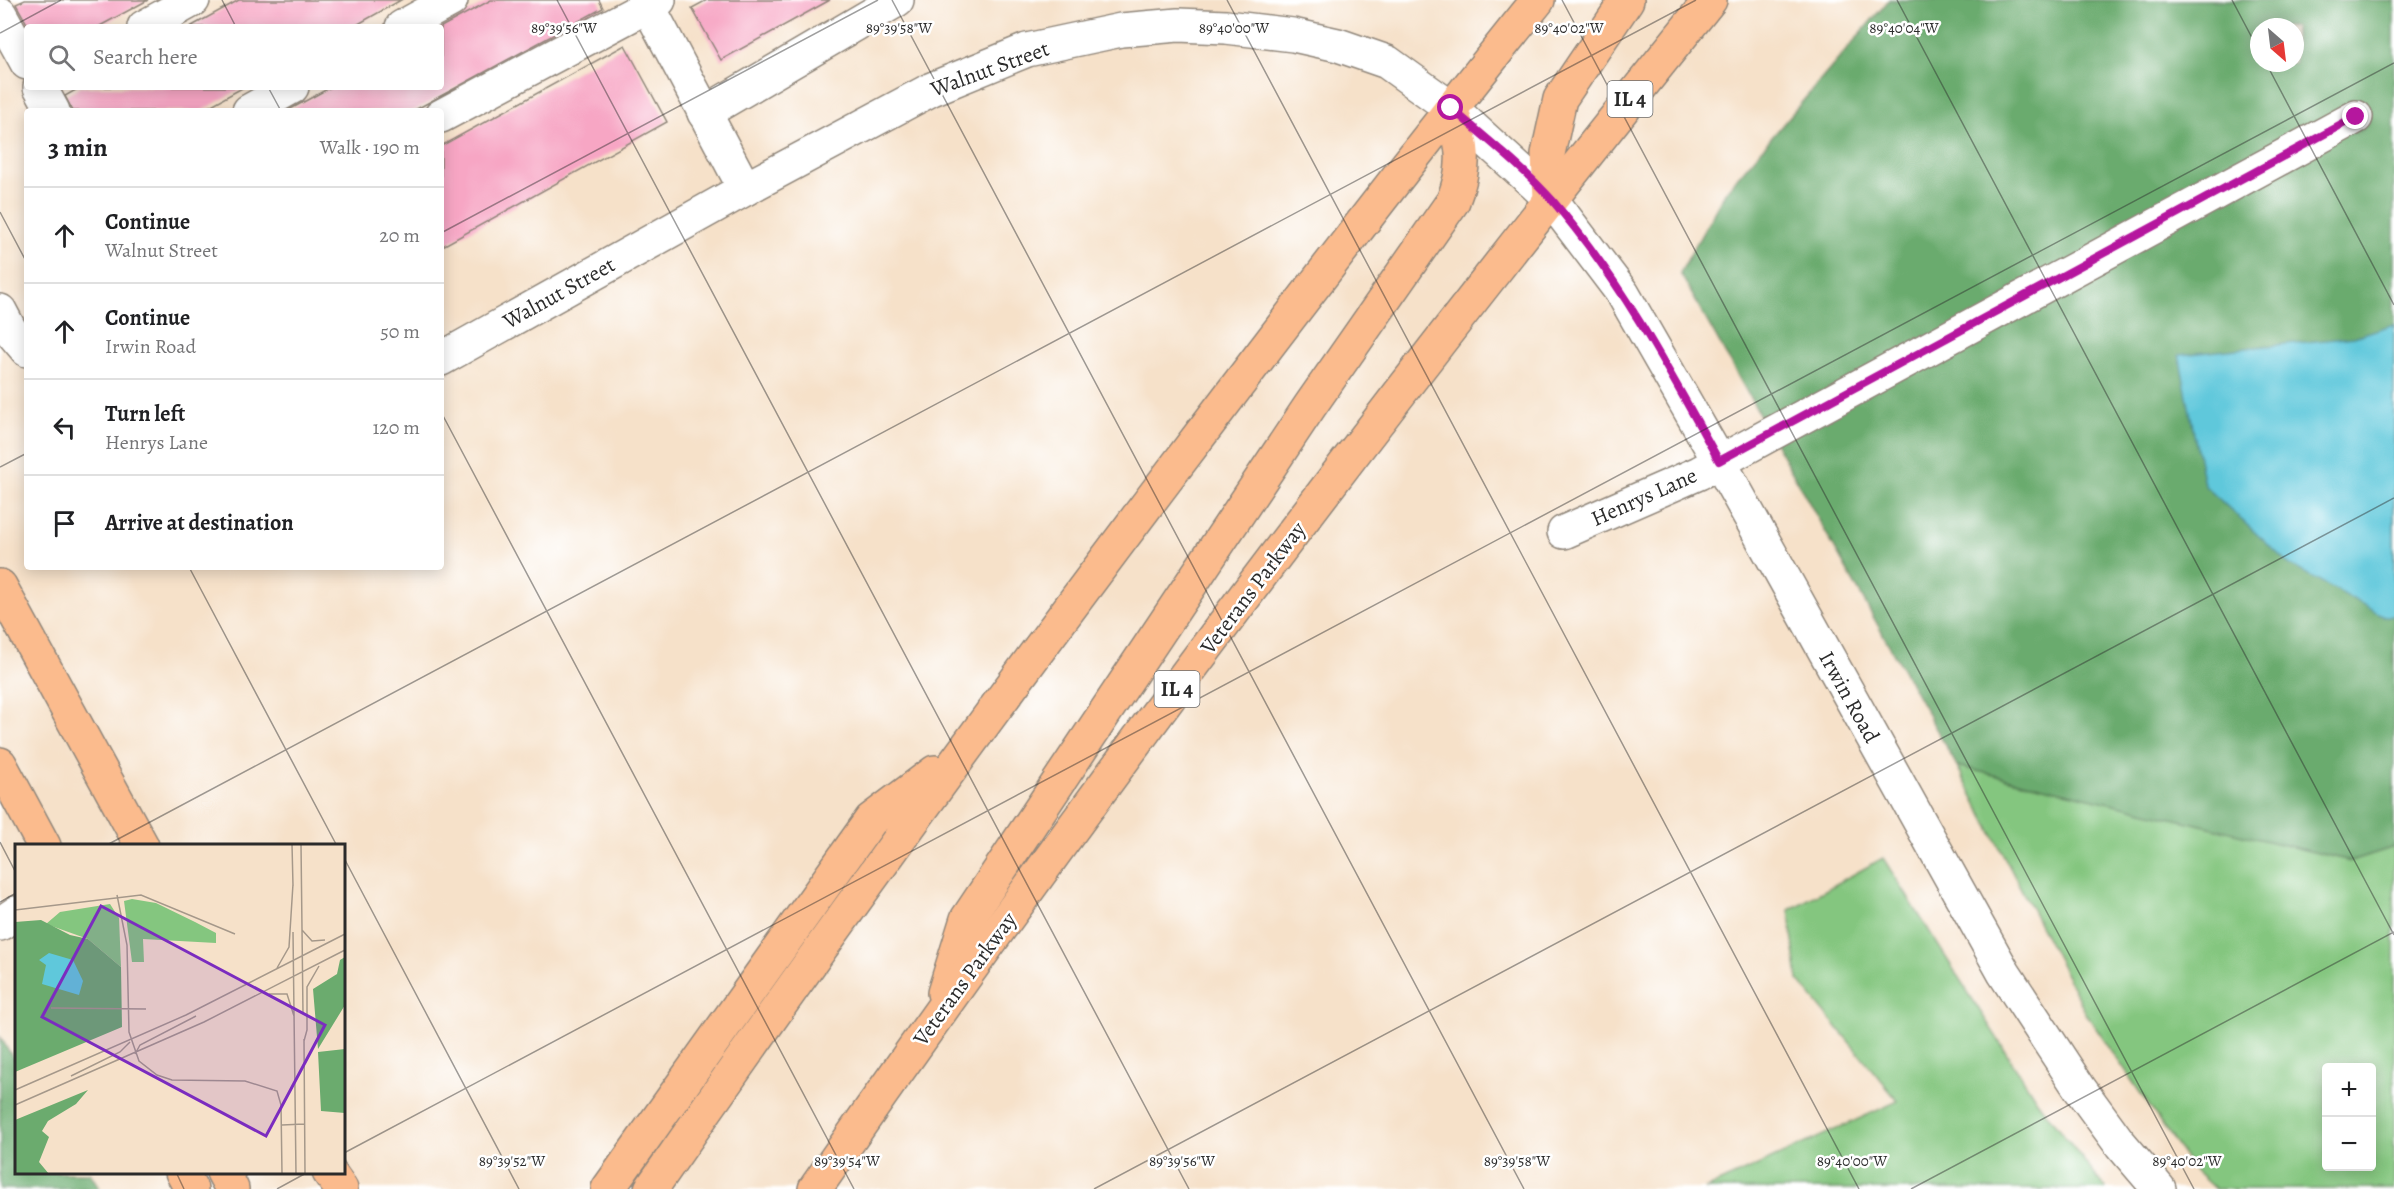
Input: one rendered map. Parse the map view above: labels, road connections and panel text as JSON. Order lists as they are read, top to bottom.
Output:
{
  "streets": {
    "main road": ["IL 4", "Veterans Parkway"],
    "street": ["Walnut Street", "Henrys Lane", "Irwin Road"]
  },
  "crossings": [
    ["Walnut Street", "Veterans Parkway"],
    ["Walnut Street", "Irwin Road"],
    ["Henrys Lane", "Irwin Road"],
    ["Veterans Parkway", "Irwin Road"]
  ],
  "north": "bottom right",
  "page": {
    "search": "Search here",
    "heading": ["3 min", "Walk · 190 m"],
    "list": [
      ["Continue", "Walnut Street", "20 m"],
      ["Continue", "Irwin Road", "50 m"],
      ["Turn left", "Henrys Lane", "120 m"],
      "Arrive at destination"
    ],
    "map_buttons": ["+", "−"]
  },
  "coordinates": [
    "89°39'56\"W",
    "89°39'58\"W",
    "89°40'04\"W",
    "89°40'00\"W",
    "89°40'02\"W",
    "89°39'52\"W",
    "89°39'54\"W"
  ]
}
